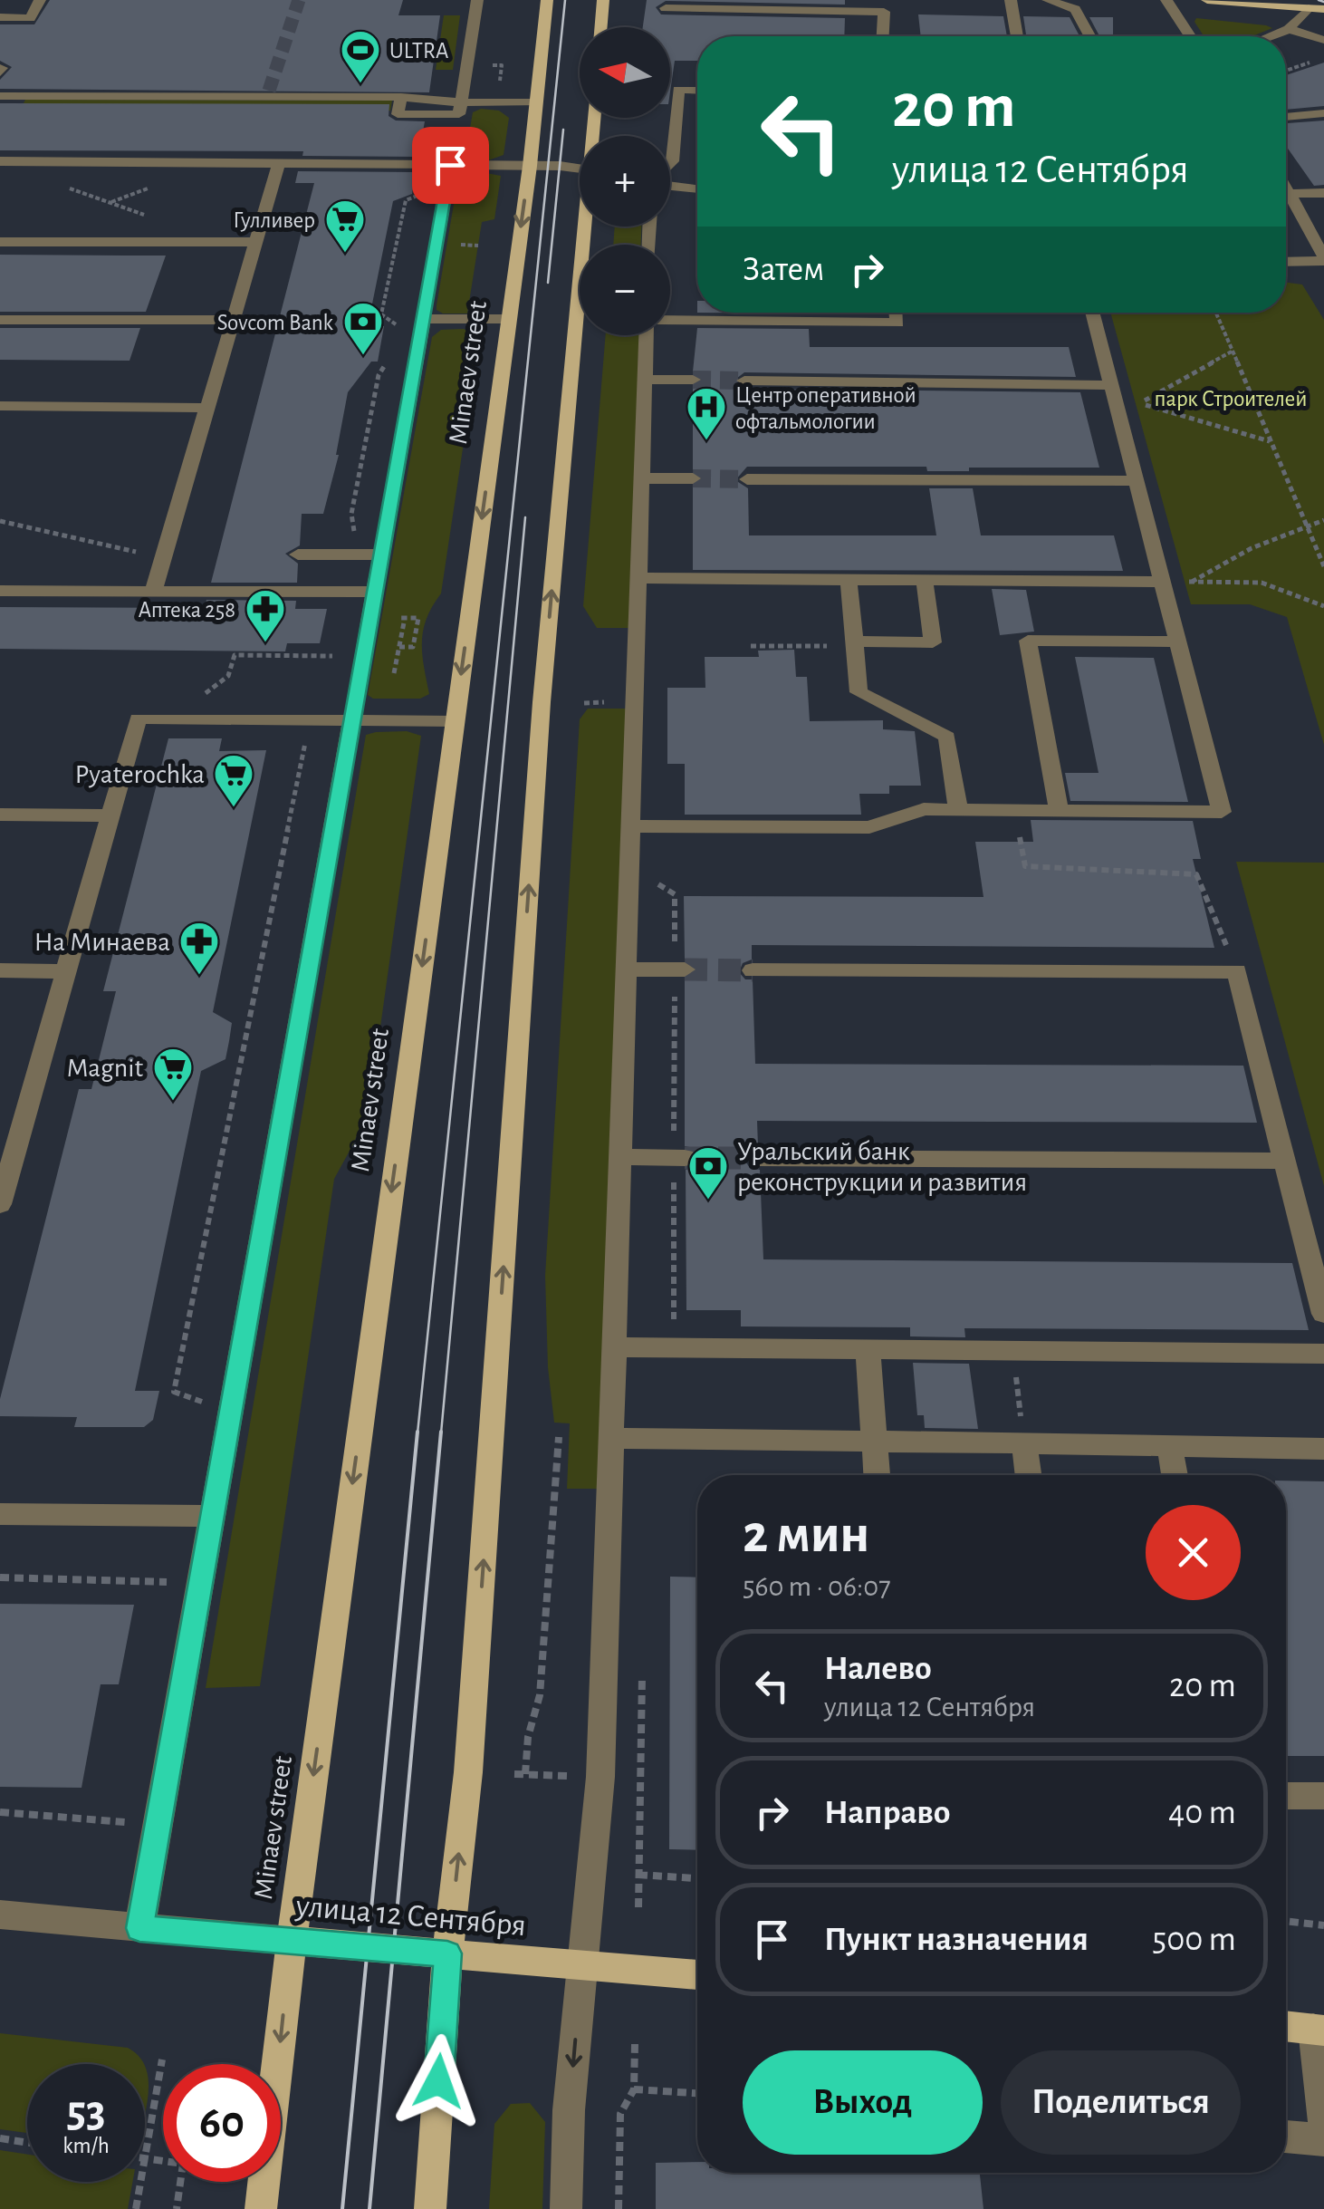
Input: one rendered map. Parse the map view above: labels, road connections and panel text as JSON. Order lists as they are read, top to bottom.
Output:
{
  "streets": {
    "main road": ["Minaev street", "улица 12 Сентября"]
  },
  "crossings": [
    ["Minaev street", "улица 12 Сентября"]
  ],
  "parks": ["парк Строителей"],
  "places": {
    "sports": ["ULTRA"],
    "supermarket": ["Гулливер", "Pyaterochka", "Magnit"],
    "bank": ["Sovcom Bank", "Уральский банк реконструкции и развития"],
    "hospital": ["Центр оперативной офтальмологии"],
    "pharmacy": ["Аптека 258", "На Минаева"]
  },
  "north": "left",
  "page": {
    "map_buttons": ["+", "−"],
    "turn": ["20 m", "улица 12 Сентября"],
    "then": "Затем",
    "heading": ["2 мин", "560 m · 06:07"],
    "list": [
      {
        "name": "Налево",
        "note": "улица 12 Сентября",
        "value": "20 m"
      },
      {
        "name": "Направо",
        "value": "40 m"
      },
      {
        "name": "Пункт назначения",
        "value": "500 m"
      }
    ],
    "buttons": ["Выход", "Поделиться"],
    "speed": "53 km/h",
    "limit": "60"
  }
}
